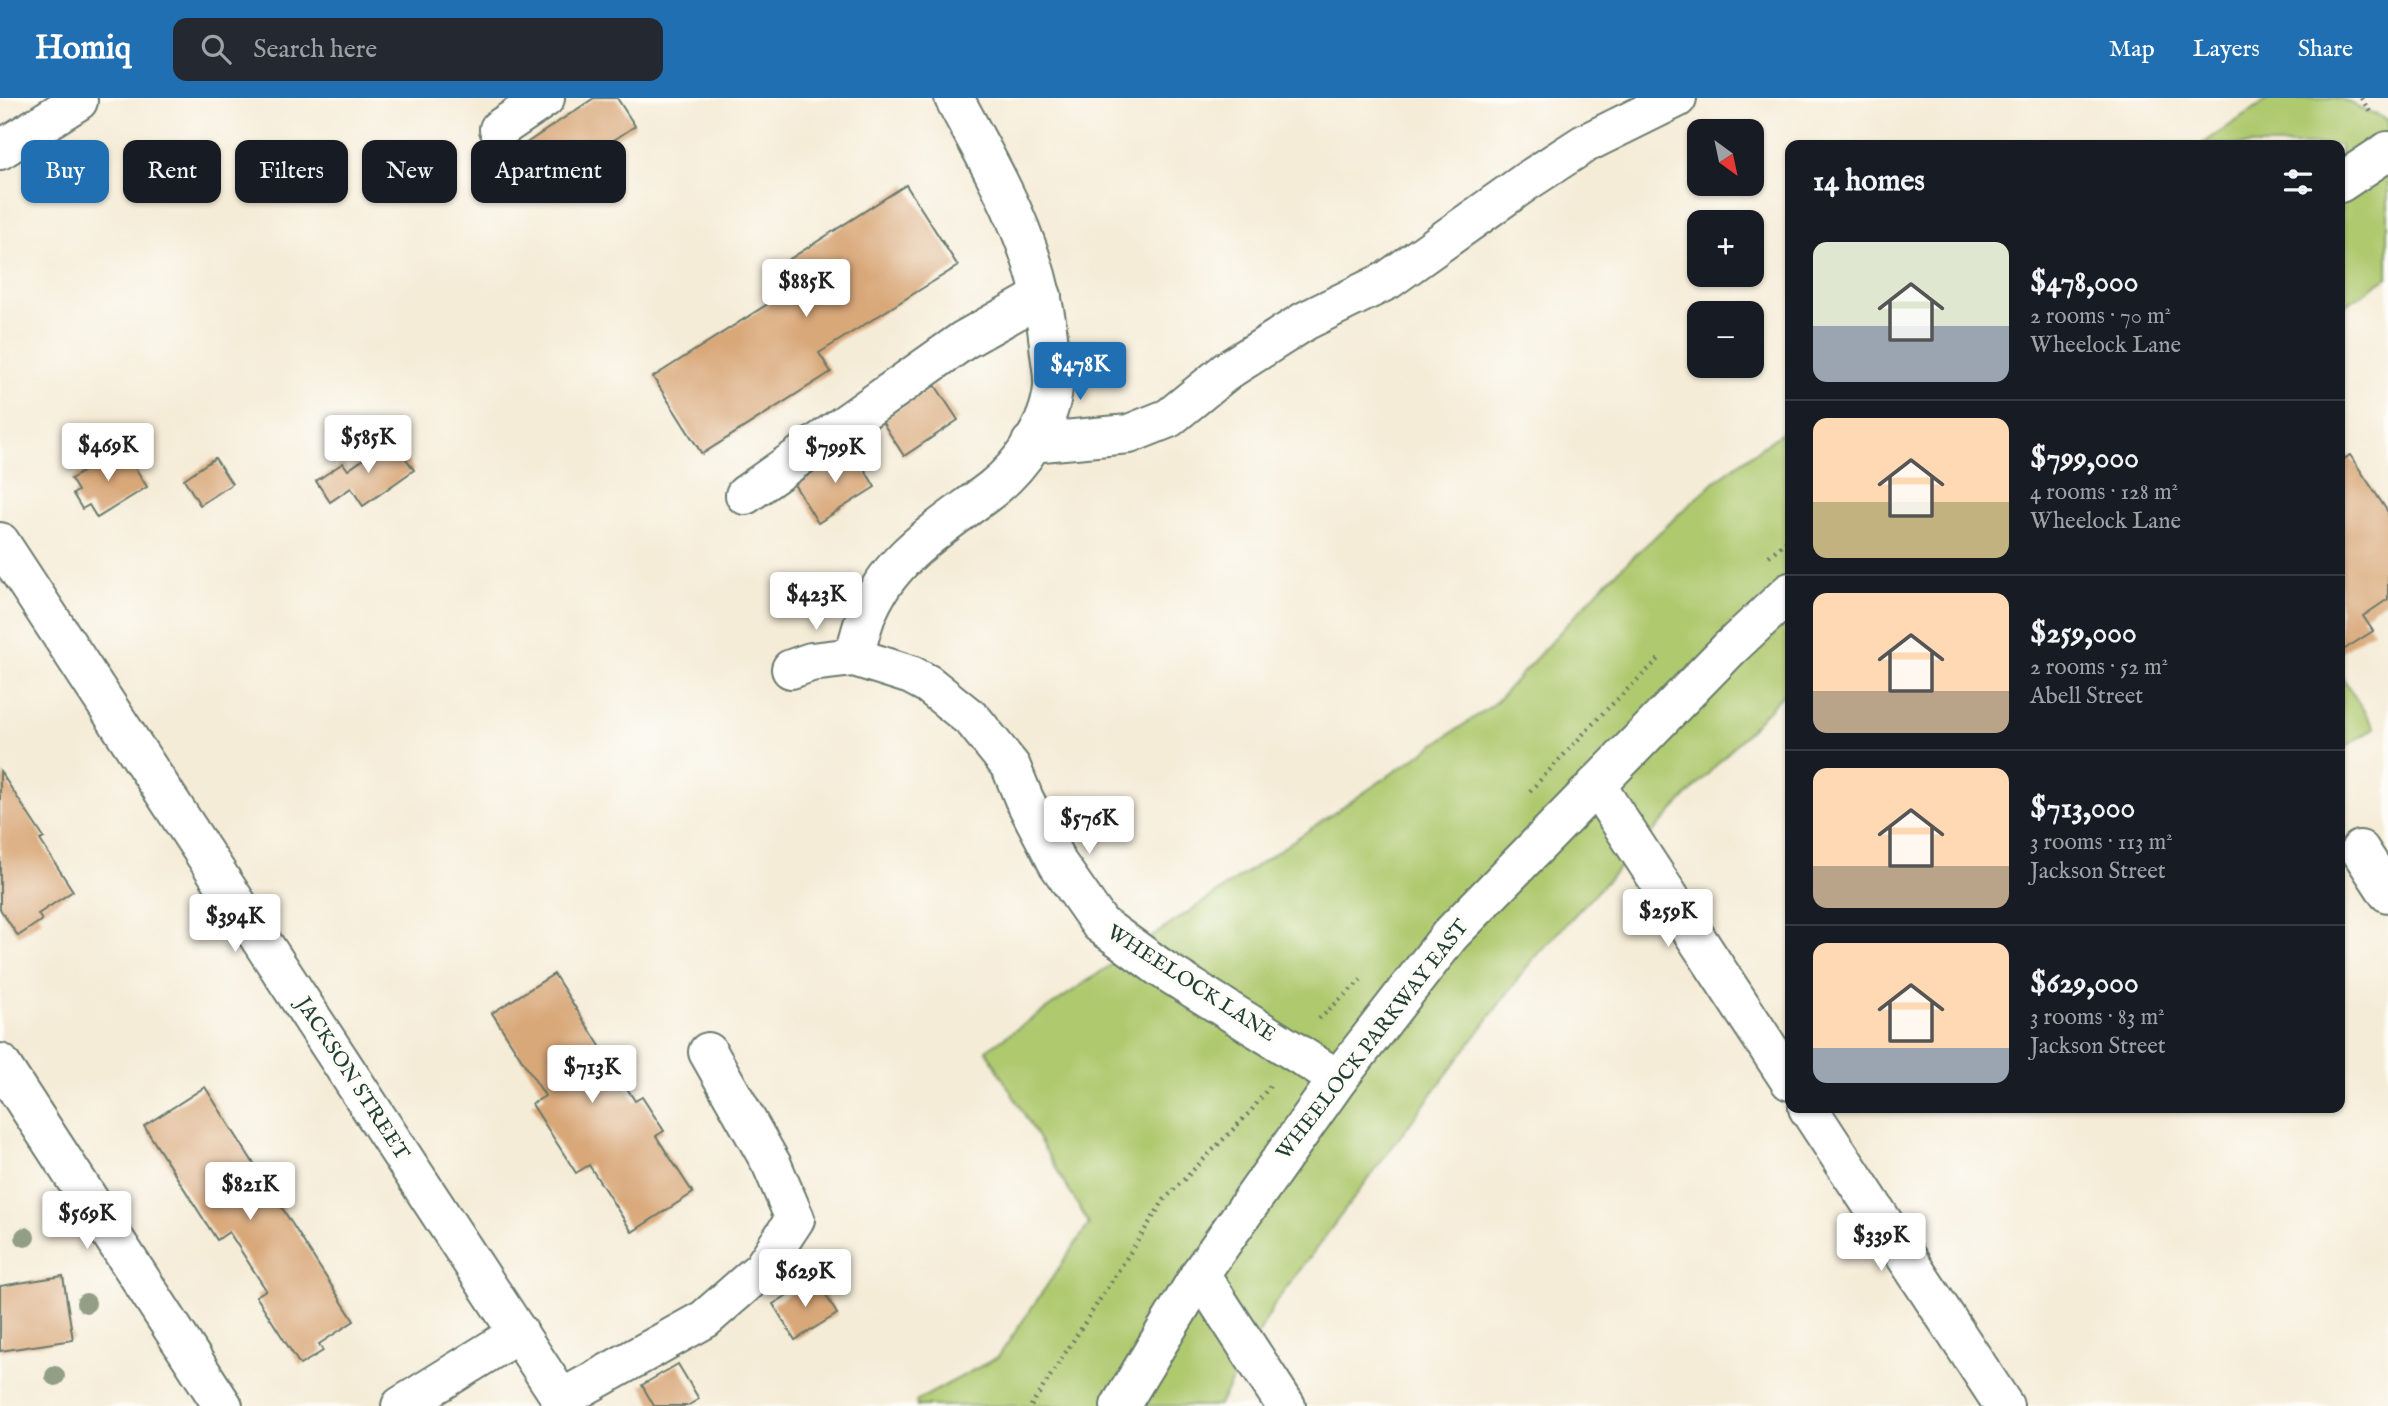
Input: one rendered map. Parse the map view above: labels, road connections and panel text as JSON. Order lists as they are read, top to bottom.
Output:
{
  "streets": {
    "street": ["WHEELOCK LANE", "WHEELOCK PARKWAY EAST", "JACKSON STREET"]
  },
  "crossings": [
    ["WHEELOCK LANE", "WHEELOCK PARKWAY EAST"]
  ],
  "north": "bottom right",
  "page": {
    "header": "Homiq",
    "search": "Search here",
    "nav": ["Map", "Layers", "Share"],
    "map_buttons": ["+", "−"],
    "chip": [
      "Buy",
      "Rent",
      "Filters",
      "New",
      "Apartment"
    ],
    "heading": "14 homes",
    "list": [
      {
        "name": "$478,000",
        "note": "2 rooms · 70 m² · Wheelock Lane"
      },
      {
        "name": "$799,000",
        "note": "4 rooms · 128 m² · Wheelock Lane"
      },
      {
        "name": "$259,000",
        "note": "2 rooms · 52 m² · Abell Street"
      },
      {
        "name": "$713,000",
        "note": "3 rooms · 113 m² · Jackson Street"
      },
      {
        "name": "$629,000",
        "note": "3 rooms · 83 m² · Jackson Street"
      }
    ],
    "price": [
      "$885K",
      "$478K",
      "$585K",
      "$469K",
      "$799K",
      "$423K",
      "$576K",
      "$259K",
      "$394K",
      "$713K",
      "$821K",
      "$569K",
      "$339K",
      "$629K"
    ]
  }
}
